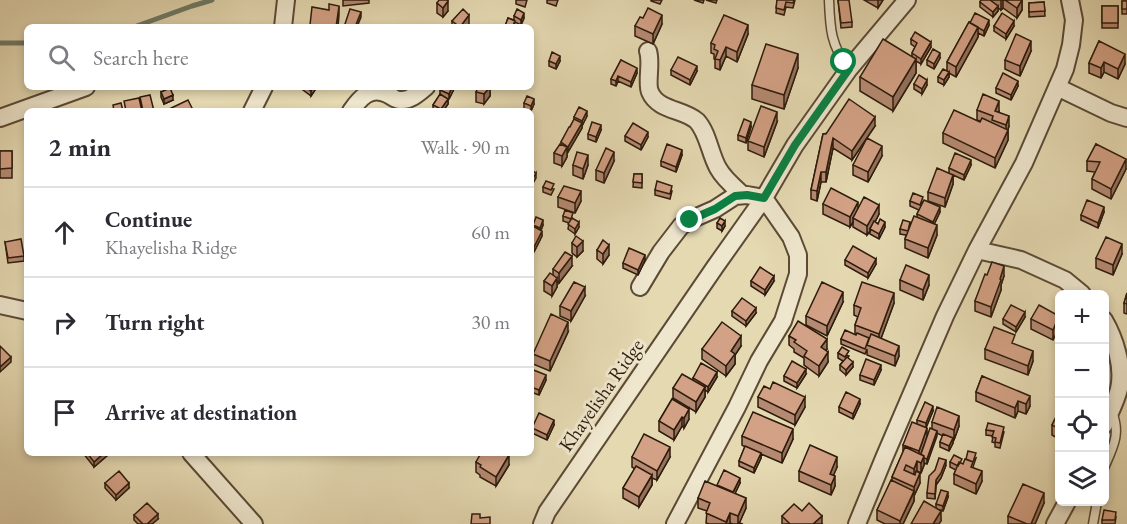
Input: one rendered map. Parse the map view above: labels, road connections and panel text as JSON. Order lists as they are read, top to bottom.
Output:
{
  "streets": {
    "street": ["Khayelisha Ridge"]
  },
  "page": {
    "search": "Search here",
    "heading": ["2 min", "Walk · 90 m"],
    "list": [
      ["Continue", "Khayelisha Ridge", "60 m"],
      ["Turn right", "30 m"],
      "Arrive at destination"
    ],
    "map_buttons": ["+", "−"]
  }
}
